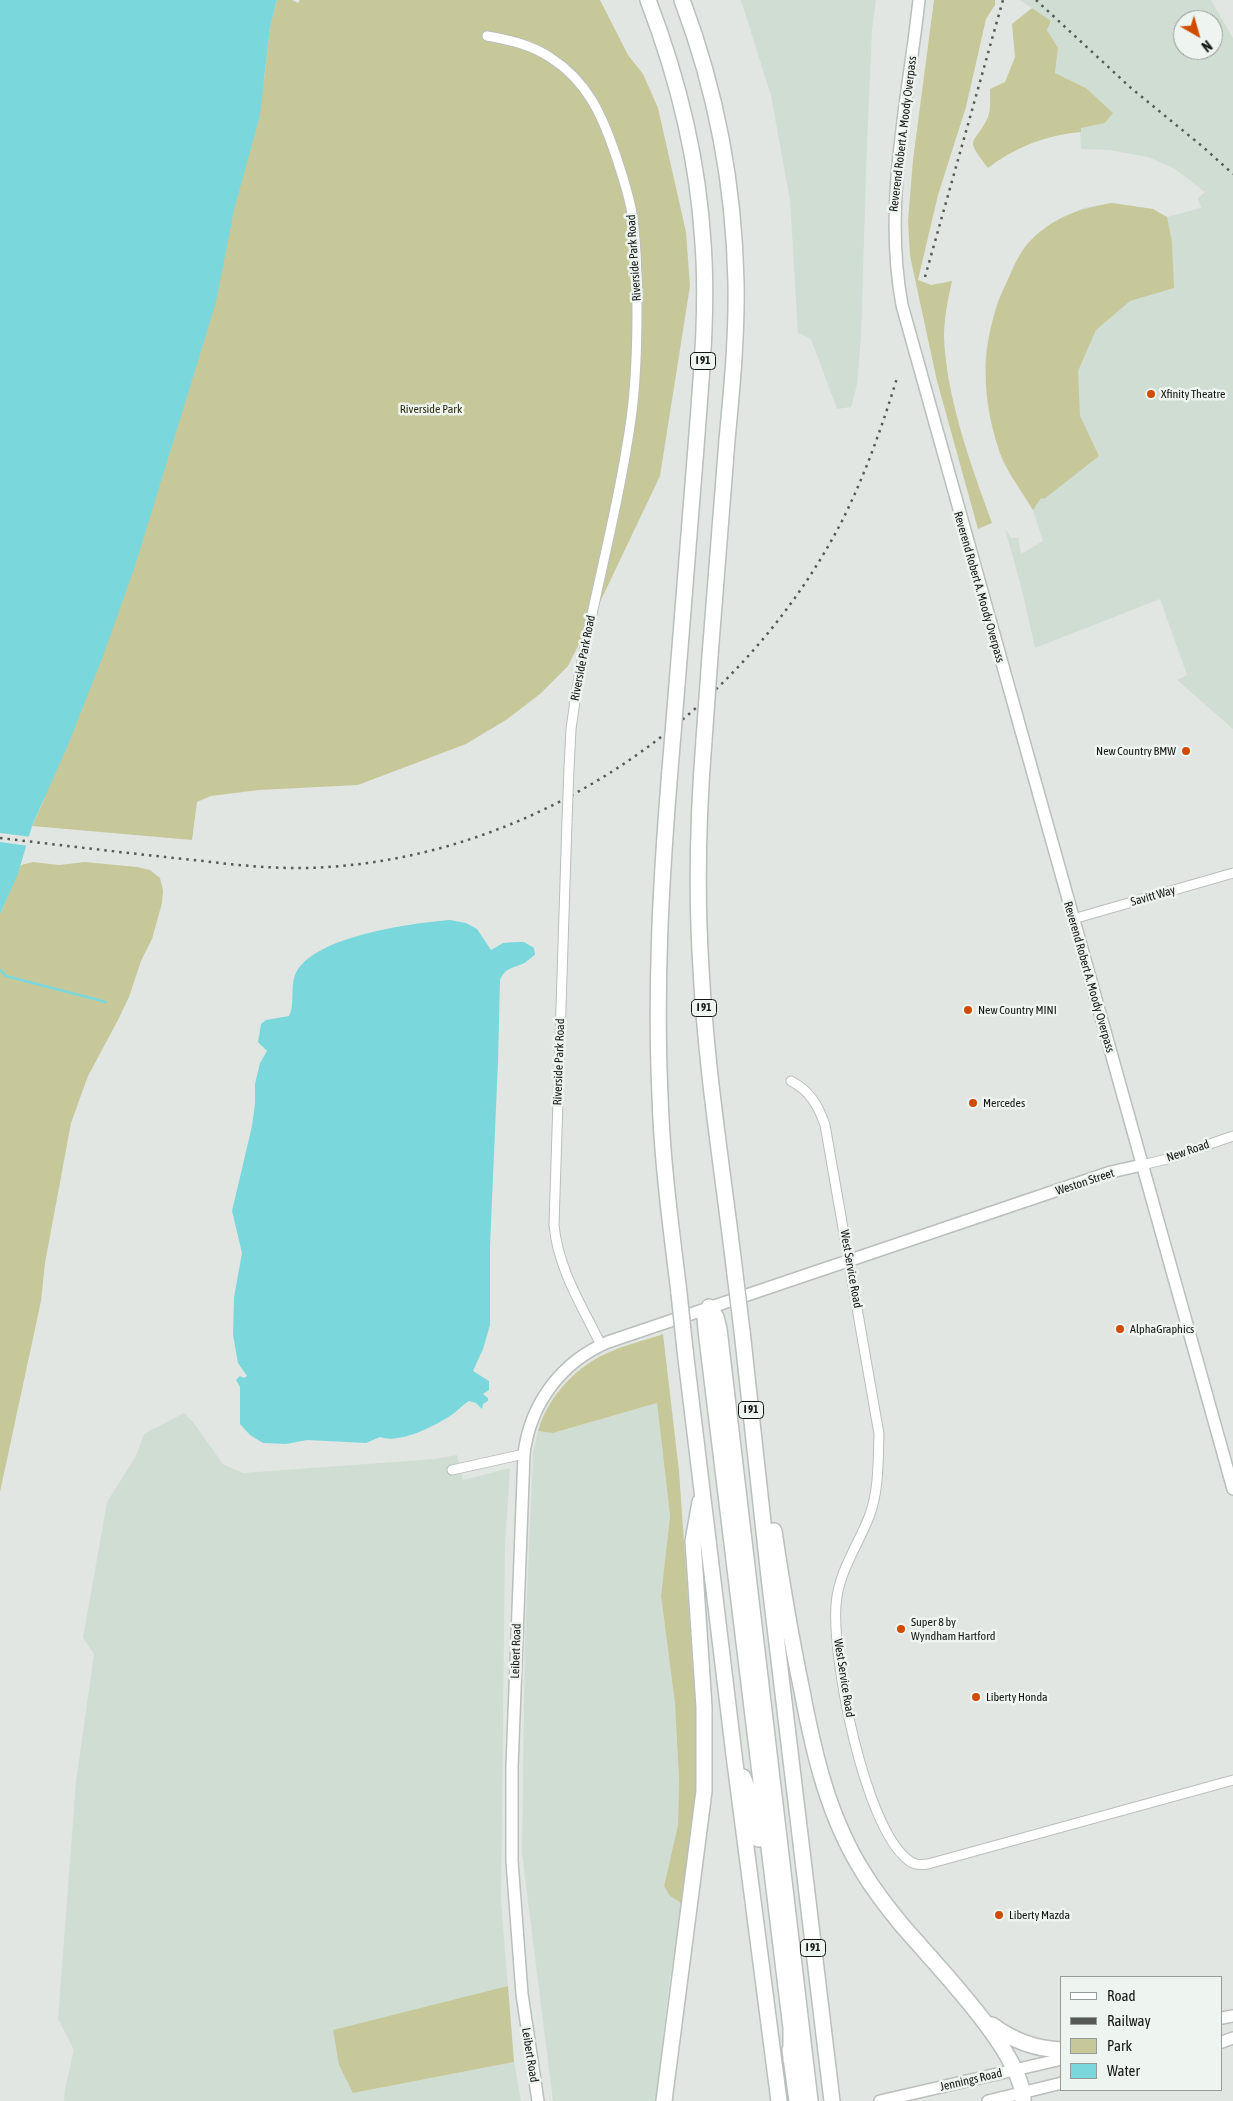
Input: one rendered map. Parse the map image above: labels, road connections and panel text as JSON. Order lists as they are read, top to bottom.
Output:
{
  "streets": {
    "highway": ["I 91"],
    "main road": [
      "Reverend Robert A. Moody Overpass",
      "Weston Street",
      "Leibert Road",
      "Jennings Road"
    ],
    "street": [
      "Riverside Park Road",
      "Savitt Way",
      "New Road",
      "West Service Road"
    ]
  },
  "crossings": [
    ["Reverend Robert A. Moody Overpass", "Savitt Way"],
    ["Reverend Robert A. Moody Overpass", "New Road"],
    ["Reverend Robert A. Moody Overpass", "Weston Street"],
    ["Riverside Park Road", "Leibert Road"],
    ["New Road", "Weston Street"],
    ["Weston Street", "West Service Road"],
    ["Weston Street", "Leibert Road"]
  ],
  "parks": ["Riverside Park"],
  "places": [
    "Xfinity Theatre",
    "New Country BMW",
    "New Country MINI",
    "Mercedes",
    "AlphaGraphics",
    "Super 8 by Wyndham Hartford",
    "Liberty Honda",
    "Liberty Mazda"
  ],
  "legend": [
    "Road",
    "Railway",
    "Park",
    "Water"
  ],
  "north": "bottom right"
}
